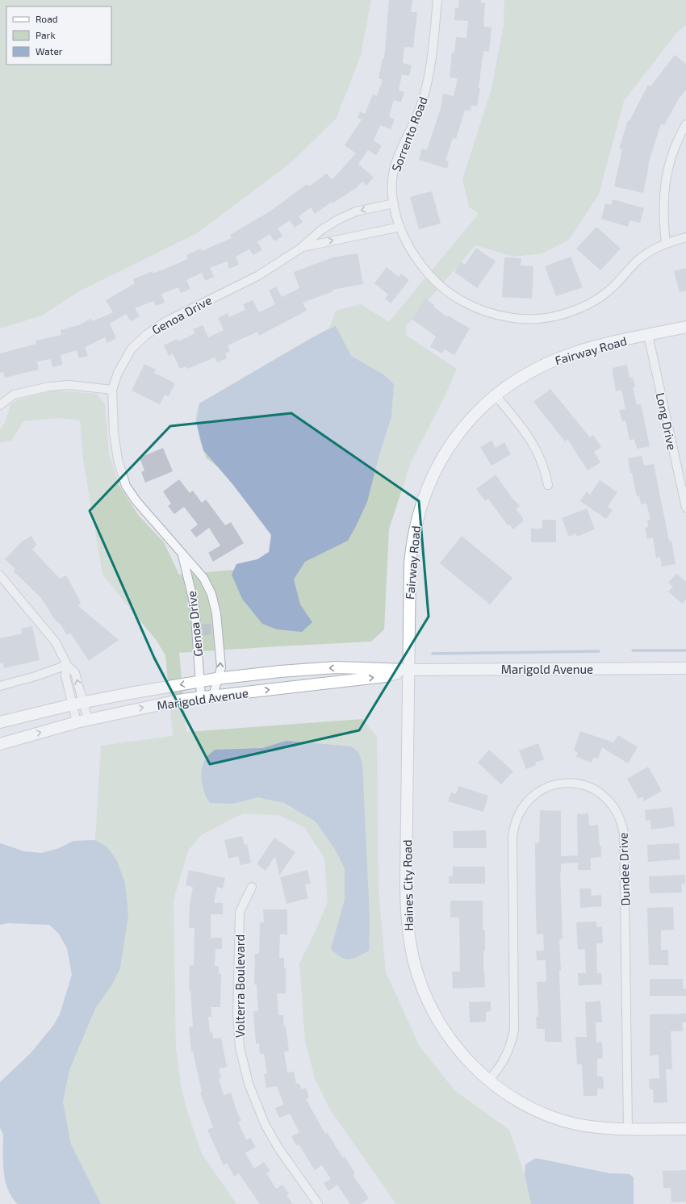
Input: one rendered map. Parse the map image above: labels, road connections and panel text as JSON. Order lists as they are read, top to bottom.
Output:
{
  "streets": {
    "street": [
      "Sorrento Road",
      "Genoa Drive",
      "Fairway Road",
      "Long Drive",
      "Marigold Avenue",
      "Dundee Drive",
      "Haines City Road",
      "Volterra Boulevard"
    ]
  },
  "crossings": [
    ["Sorrento Road", "Genoa Drive"],
    ["Genoa Drive", "Marigold Avenue"],
    ["Fairway Road", "Long Drive"],
    ["Fairway Road", "Marigold Avenue"],
    ["Fairway Road", "Haines City Road"],
    ["Marigold Avenue", "Haines City Road"],
    ["Dundee Drive", "Haines City Road"]
  ],
  "legend": ["Road", "Park", "Water"]
}
